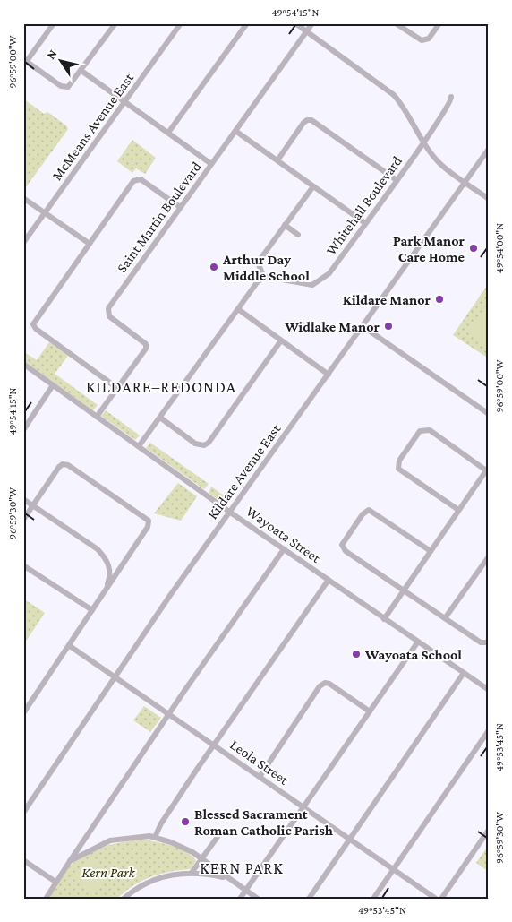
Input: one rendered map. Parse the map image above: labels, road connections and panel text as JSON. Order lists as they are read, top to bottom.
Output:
{
  "streets": {
    "street": [
      "McMeans Avenue East",
      "Whitehall Boulevard",
      "Saint Martin Boulevard",
      "Kildare Avenue East",
      "Wayoata Street",
      "Leola Street"
    ]
  },
  "crossings": [
    ["Saint Martin Boulevard", "Wayoata Street"],
    ["Kildare Avenue East", "Wayoata Street"],
    ["Kildare Avenue East", "Leola Street"]
  ],
  "districts": ["KILDARE–REDONDA", "KERN PARK"],
  "parks": ["Kern Park"],
  "places": [
    "Park Manor Care Home",
    "Arthur Day Middle School",
    "Kildare Manor",
    "Widlake Manor",
    "Wayoata School",
    "Blessed Sacrament Roman Catholic Parish"
  ],
  "north": "top left",
  "coordinates": [
    "49°54'15\"N",
    "96°59'00\"W",
    "49°54'00\"N",
    "96°59'30\"W",
    "49°53'45\"N"
  ]
}
